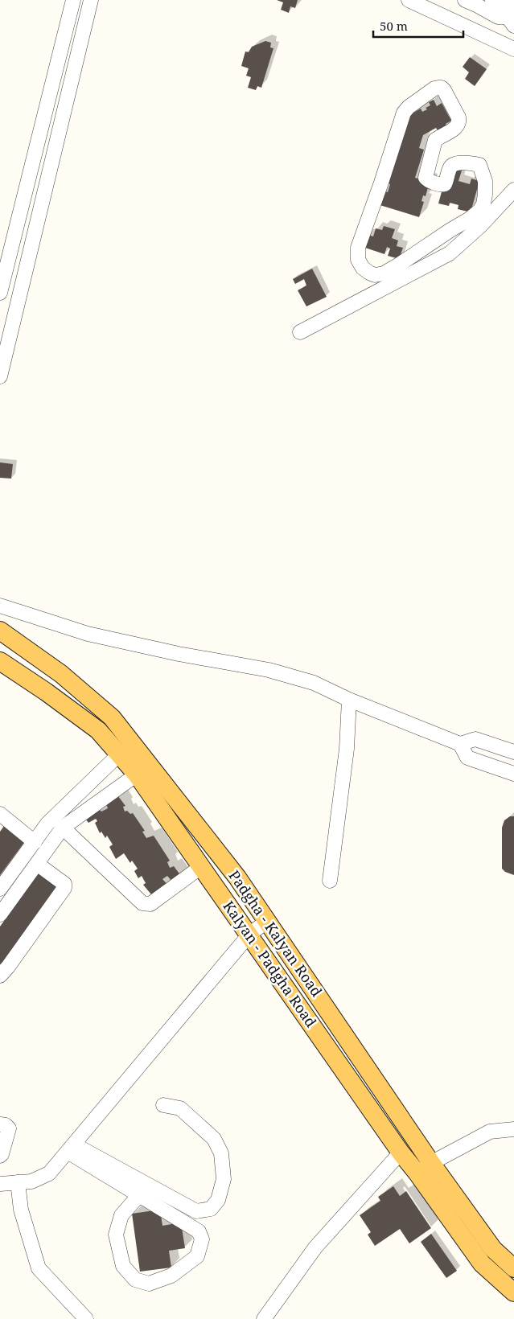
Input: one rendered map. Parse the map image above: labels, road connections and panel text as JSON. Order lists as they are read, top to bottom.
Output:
{
  "streets": {
    "main road": ["Padgha - Kalyan Road", "Kalyan - Padgha Road"]
  },
  "crossings": [
    ["Padgha - Kalyan Road", "Kalyan - Padgha Road"]
  ],
  "scale_bar": "50 m"
}
